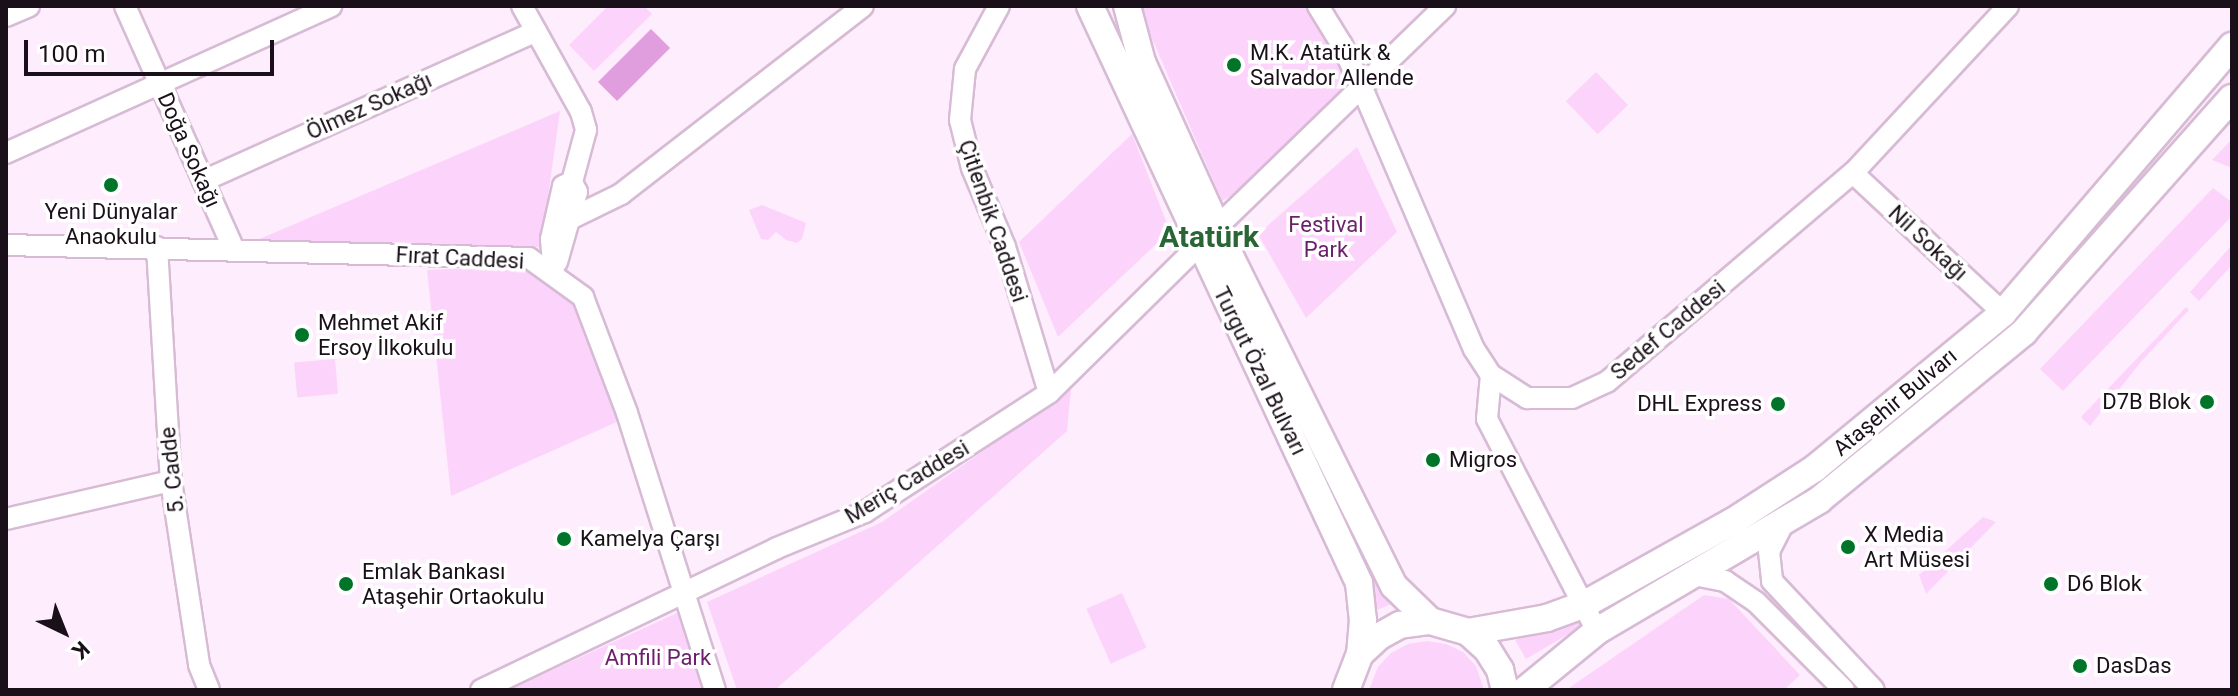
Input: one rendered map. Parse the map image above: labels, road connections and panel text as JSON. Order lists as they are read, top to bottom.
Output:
{
  "streets": {
    "main road": ["Turgut Özal Bulvarı", "Ataşehir Bulvarı"],
    "street": [
      "Ölmez Sokağı",
      "Doğa Sokağı",
      "Çitlenbik Caddesi",
      "Nil Sokağı",
      "Fırat Caddesi",
      "Sedef Caddesi",
      "5. Cadde",
      "Meriç Caddesi"
    ]
  },
  "crossings": [
    ["Ölmez Sokağı", "Doğa Sokağı"],
    ["Doğa Sokağı", "Fırat Caddesi"],
    ["Çitlenbik Caddesi", "Meriç Caddesi"],
    ["Nil Sokağı", "Sedef Caddesi"],
    ["Nil Sokağı", "Ataşehir Bulvarı"],
    ["Fırat Caddesi", "5. Cadde"],
    ["Fırat Caddesi", "Meriç Caddesi"],
    ["Sedef Caddesi", "Meriç Caddesi"],
    ["Turgut Özal Bulvarı", "Ataşehir Bulvarı"],
    ["Turgut Özal Bulvarı", "Meriç Caddesi"]
  ],
  "districts": ["Atatürk"],
  "parks": ["Festival Park", "Amfili Park"],
  "places": [
    "M.K. Atatürk & Salvador Allende",
    "Yeni Dünyalar Anaokulu",
    "Mehmet Akif Ersoy İlkokulu",
    "D7B Blok",
    "DHL Express",
    "Migros",
    "Kamelya Çarşı",
    "X Media Art Müsesi",
    "Emlak Bankası Ataşehir Ortaokulu",
    "D6 Blok",
    "DasDas"
  ],
  "scale_bar": "100 m",
  "north": "bottom right"
}
